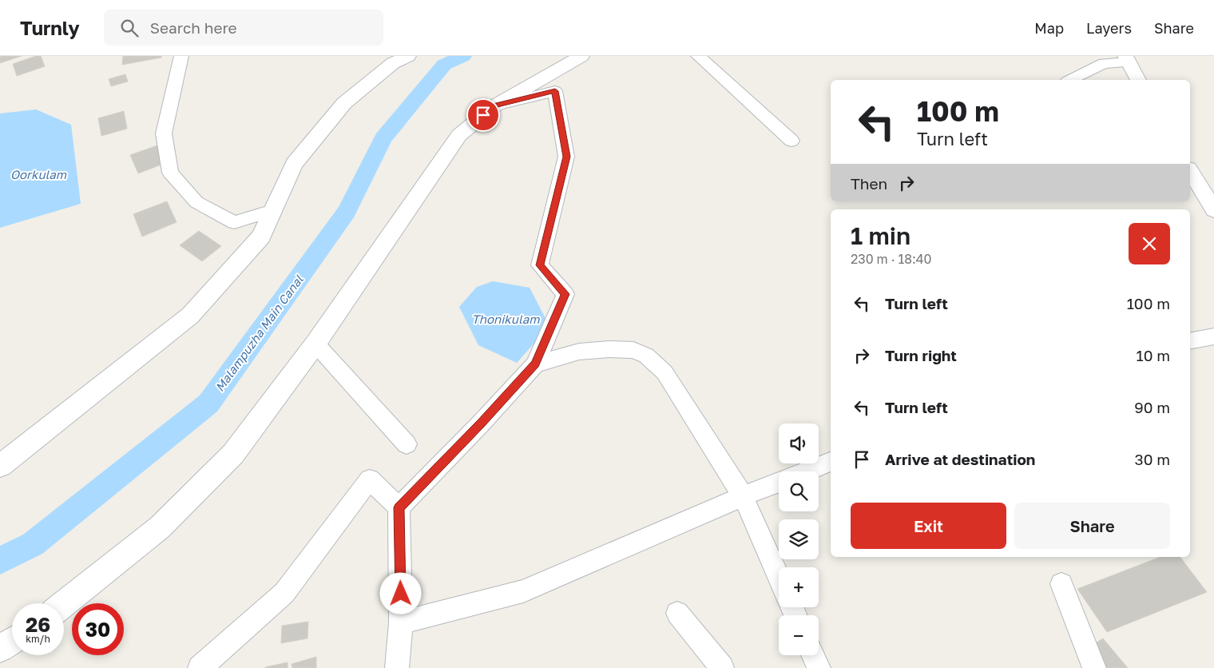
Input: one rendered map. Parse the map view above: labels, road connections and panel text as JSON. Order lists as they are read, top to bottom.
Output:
{
  "water": ["Oorkulam", "Thonikulam", "Malampuzha Main Canal"],
  "page": {
    "header": "Turnly",
    "search": "Search here",
    "nav": ["Map", "Layers", "Share"],
    "turn": ["100 m", "Turn left"],
    "then": "Then",
    "heading": ["1 min", "230 m · 18:40"],
    "list": [
      {
        "name": "Turn left",
        "value": "100 m"
      },
      {
        "name": "Turn right",
        "value": "10 m"
      },
      {
        "name": "Turn left",
        "value": "90 m"
      },
      {
        "name": "Arrive at destination",
        "value": "30 m"
      }
    ],
    "map_buttons": ["+", "−"],
    "buttons": ["Exit", "Share"],
    "speed": "26 km/h",
    "limit": "30"
  }
}
